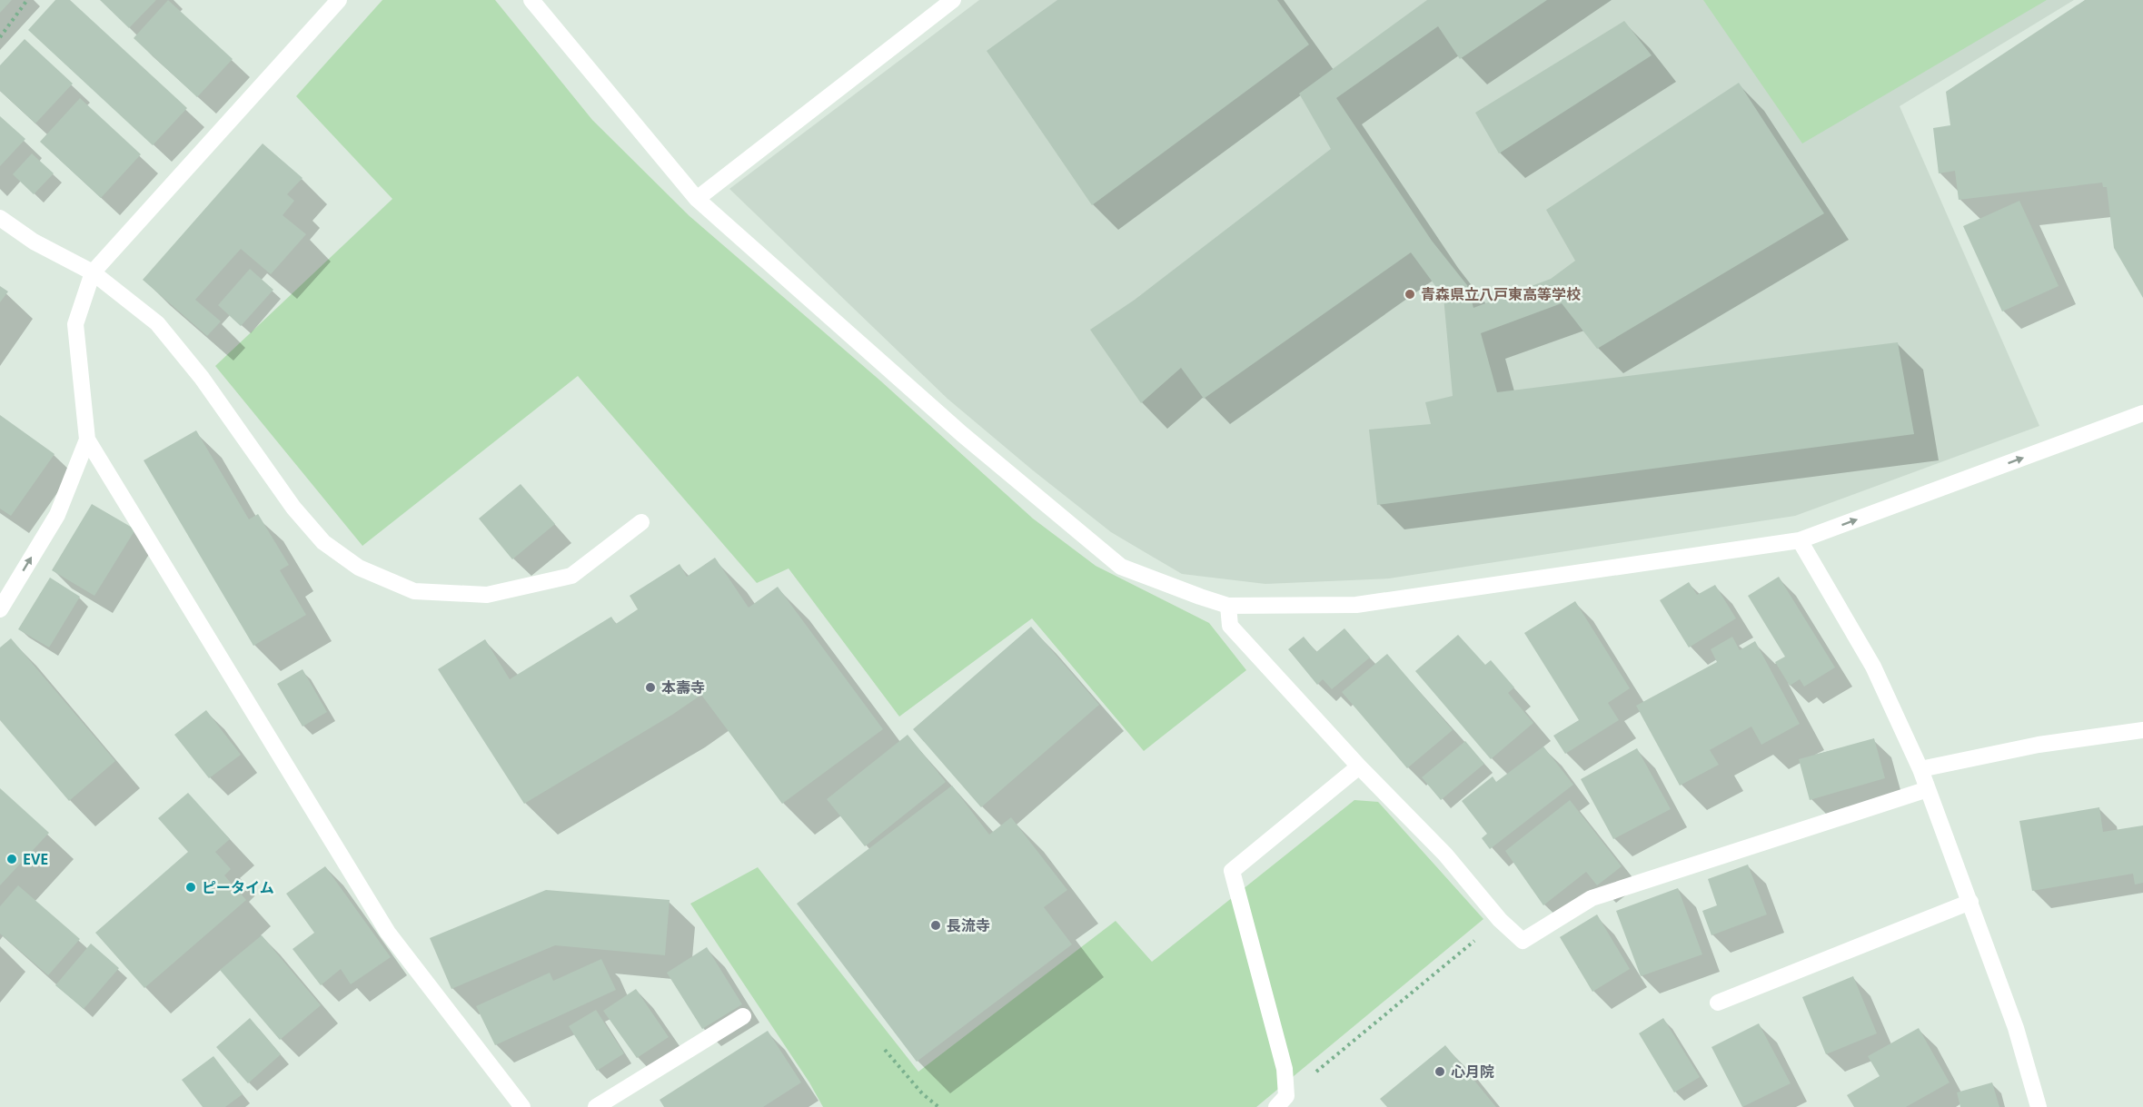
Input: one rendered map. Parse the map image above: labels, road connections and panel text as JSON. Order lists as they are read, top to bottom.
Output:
{
  "places": [
    "青森県立八戸東高等学校",
    "本壽寺",
    "EVE",
    "ピータイム",
    "長流寺",
    "心月院"
  ]
}
